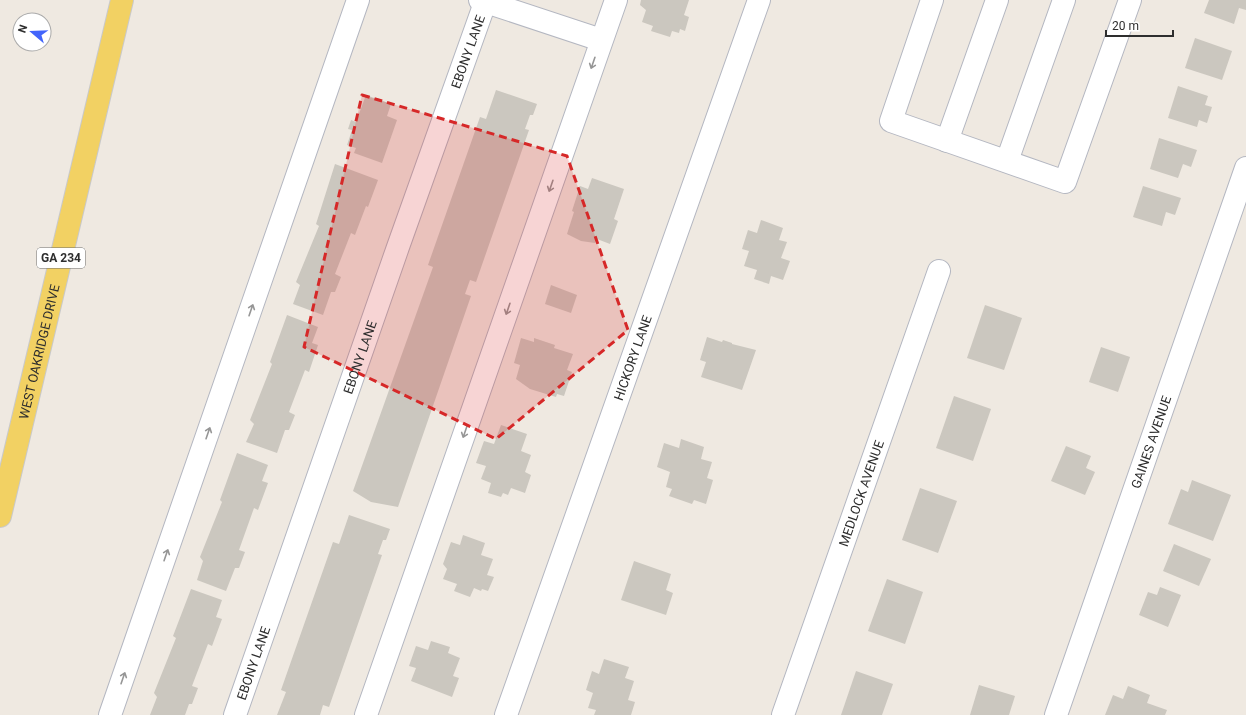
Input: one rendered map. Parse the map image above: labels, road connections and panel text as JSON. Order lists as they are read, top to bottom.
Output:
{
  "streets": {
    "main road": ["GA 234", "WEST OAKRIDGE DRIVE"],
    "street": [
      "EBONY LANE",
      "HICKORY LANE",
      "GAINES AVENUE",
      "MEDLOCK AVENUE"
    ]
  },
  "scale_bar": "20 m",
  "north": "left"
}
